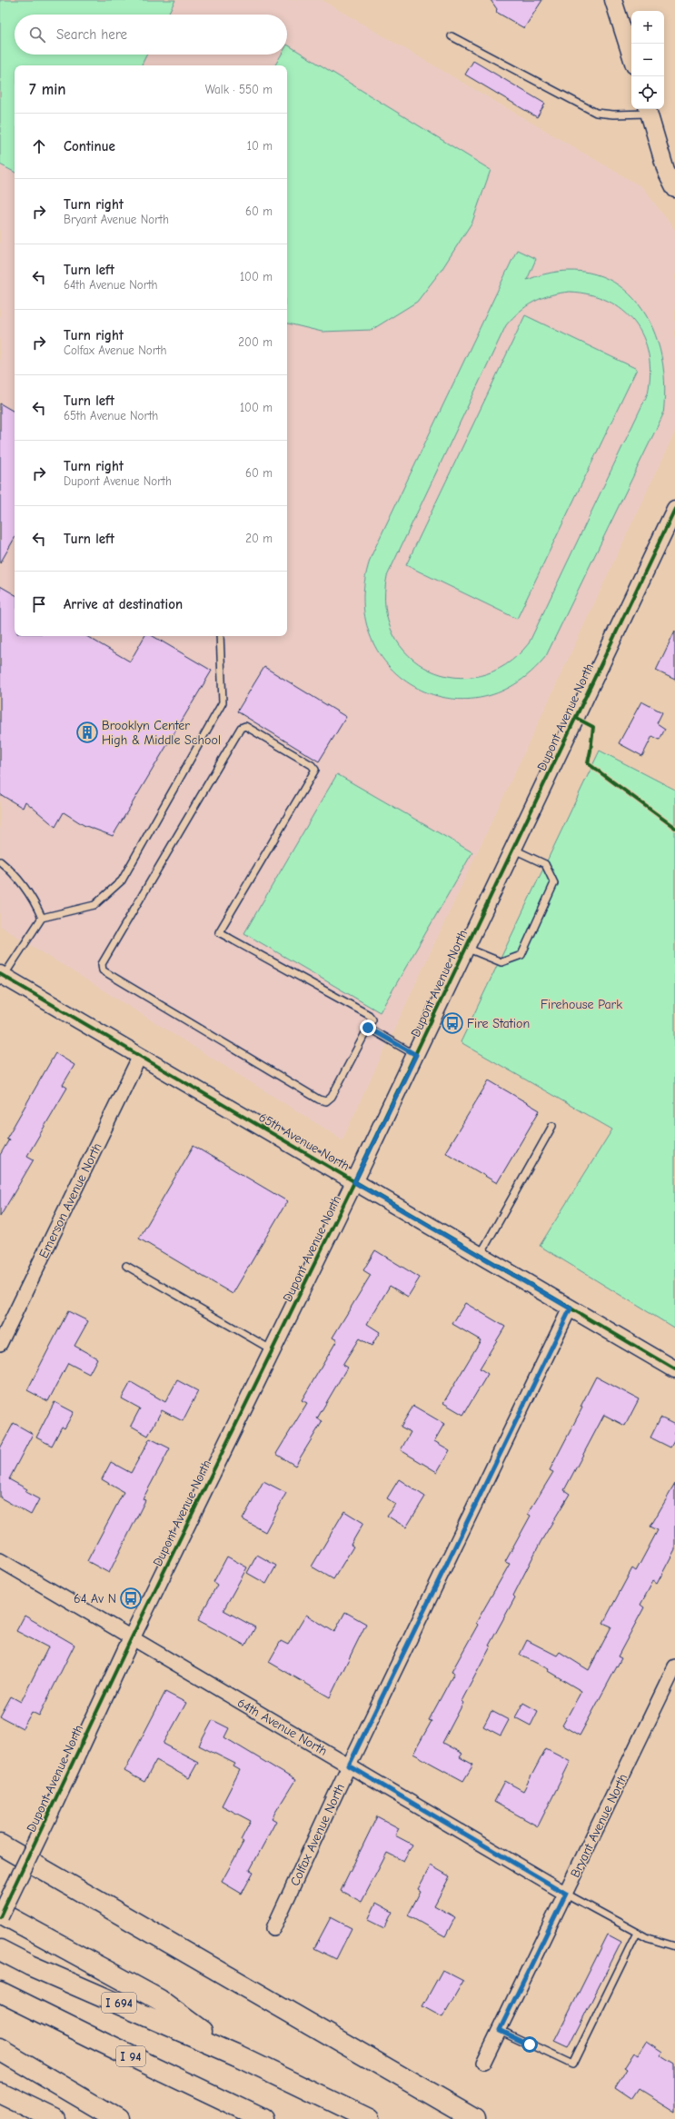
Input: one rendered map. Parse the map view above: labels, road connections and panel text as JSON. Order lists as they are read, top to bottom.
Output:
{
  "streets": {
    "highway": ["I 694", "I 94"],
    "street": [
      "Dupont Avenue North",
      "65th Avenue North",
      "Emerson Avenue North",
      "64th Avenue North",
      "Bryant Avenue North",
      "Colfax Avenue North"
    ]
  },
  "crossings": [
    ["Dupont Avenue North", "65th Avenue North"],
    ["Dupont Avenue North", "64th Avenue North"],
    ["65th Avenue North", "Emerson Avenue North"],
    ["65th Avenue North", "Colfax Avenue North"],
    ["64th Avenue North", "Bryant Avenue North"],
    ["64th Avenue North", "Colfax Avenue North"]
  ],
  "parks": ["Firehouse Park"],
  "places": {
    "building": ["Brooklyn Center High & Middle School"],
    "bus stop": ["Fire Station", "64 Av N"]
  },
  "page": {
    "map_buttons": ["+", "−"],
    "search": "Search here",
    "heading": ["7 min", "Walk · 550 m"],
    "list": [
      ["Continue", "10 m"],
      ["Turn right", "Bryant Avenue North", "60 m"],
      ["Turn left", "64th Avenue North", "100 m"],
      ["Turn right", "Colfax Avenue North", "200 m"],
      ["Turn left", "65th Avenue North", "100 m"],
      ["Turn right", "Dupont Avenue North", "60 m"],
      ["Turn left", "20 m"],
      "Arrive at destination"
    ]
  }
}
